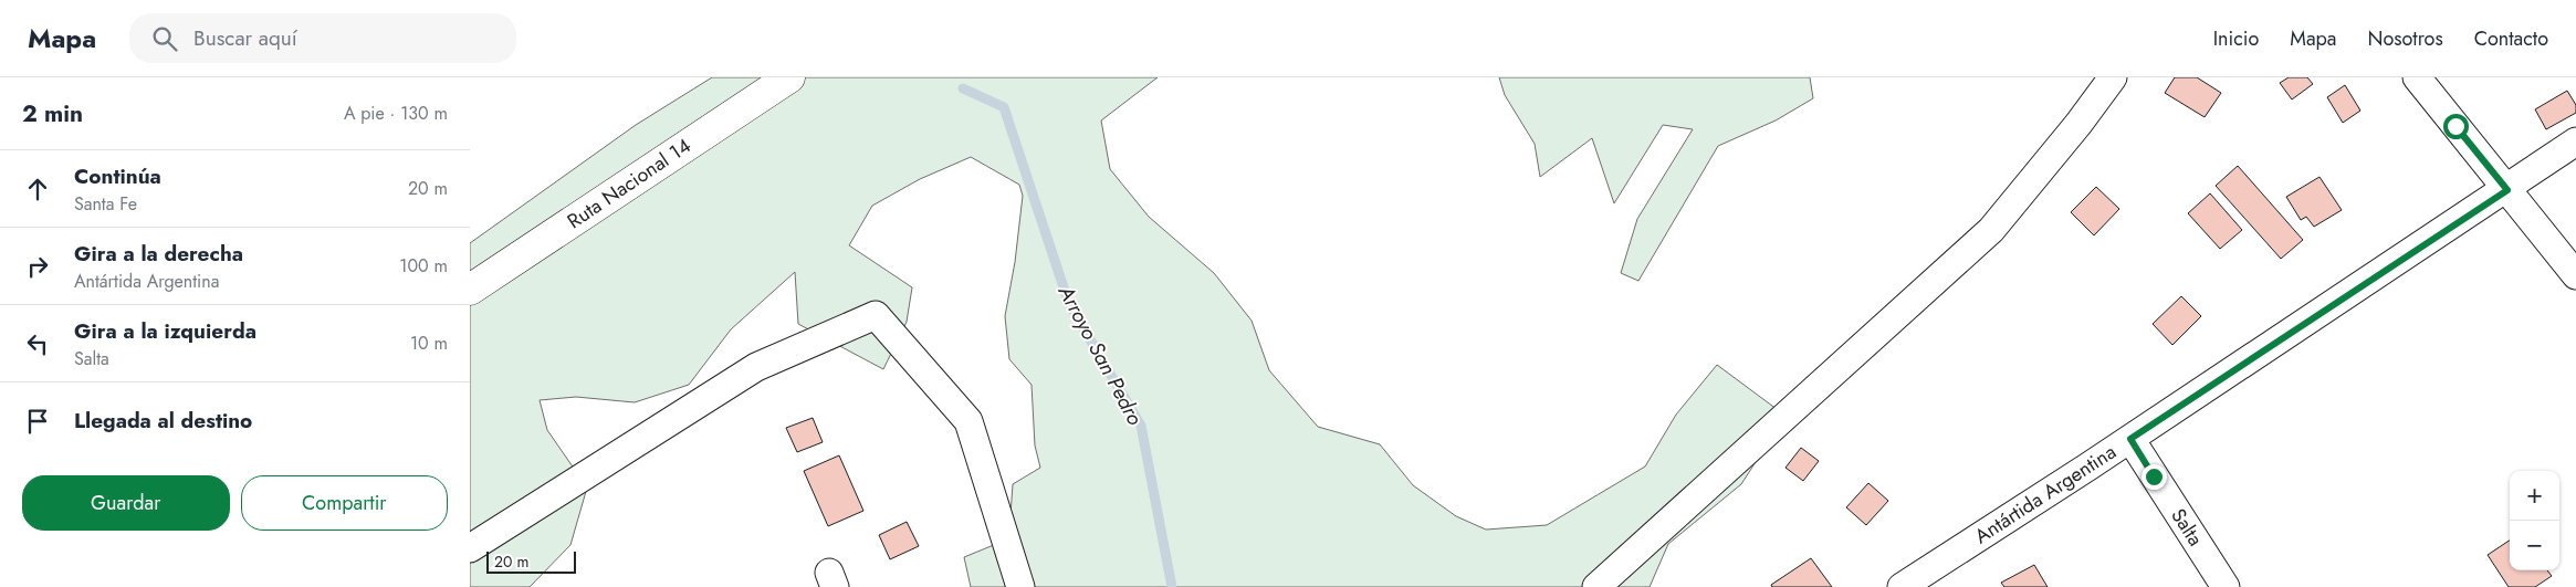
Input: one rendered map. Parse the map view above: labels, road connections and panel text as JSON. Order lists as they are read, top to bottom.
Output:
{
  "streets": {
    "highway": ["Ruta Nacional 14"],
    "street": ["Antártida Argentina", "Salta"]
  },
  "crossings": [
    ["Antártida Argentina", "Salta"]
  ],
  "water": ["Arroyo San Pedro"],
  "scale_bar": "20 m",
  "page": {
    "header": "Mapa",
    "search": "Buscar aquí",
    "nav": [
      "Inicio",
      "Mapa",
      "Nosotros",
      "Contacto"
    ],
    "heading": ["2 min", "A pie · 130 m"],
    "list": [
      ["Continúa", "Santa Fe", "20 m"],
      ["Gira a la derecha", "Antártida Argentina", "100 m"],
      ["Gira a la izquierda", "Salta", "10 m"],
      "Llegada al destino"
    ],
    "buttons": ["Guardar", "Compartir"],
    "map_buttons": ["+", "−"],
    "scale": "20 m"
  }
}
